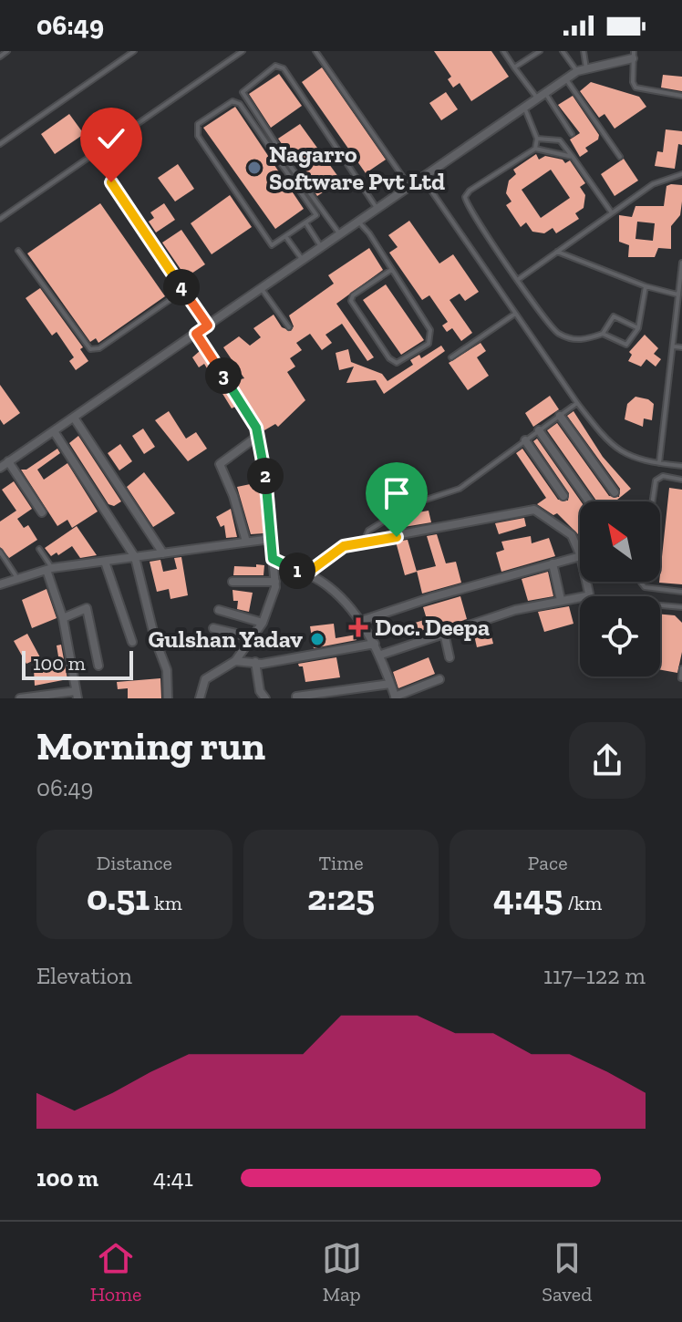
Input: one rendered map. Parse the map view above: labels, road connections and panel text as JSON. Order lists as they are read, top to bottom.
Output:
{
  "places": {
    "other": ["Nagarro Software Pvt Ltd", "Gulshan Yadav"],
    "health": ["Doc. Deepa"]
  },
  "scale_bar": "100 m",
  "north": "top left",
  "page": {
    "status": "06:49",
    "pins": [
      "4",
      "3",
      "2",
      "1"
    ],
    "scale": "100 m",
    "heading": ["Morning run", "06:49"],
    "stats": [
      ["Distance", "0.51 km"],
      ["Time", "2:25"],
      ["Pace", "4:45 /km"]
    ],
    "chart": ["Elevation", "117–122 m"],
    "list": [
      {
        "name": "100 m",
        "note": "4:41"
      }
    ],
    "tabs": ["Home", "Map", "Saved"]
  }
}
